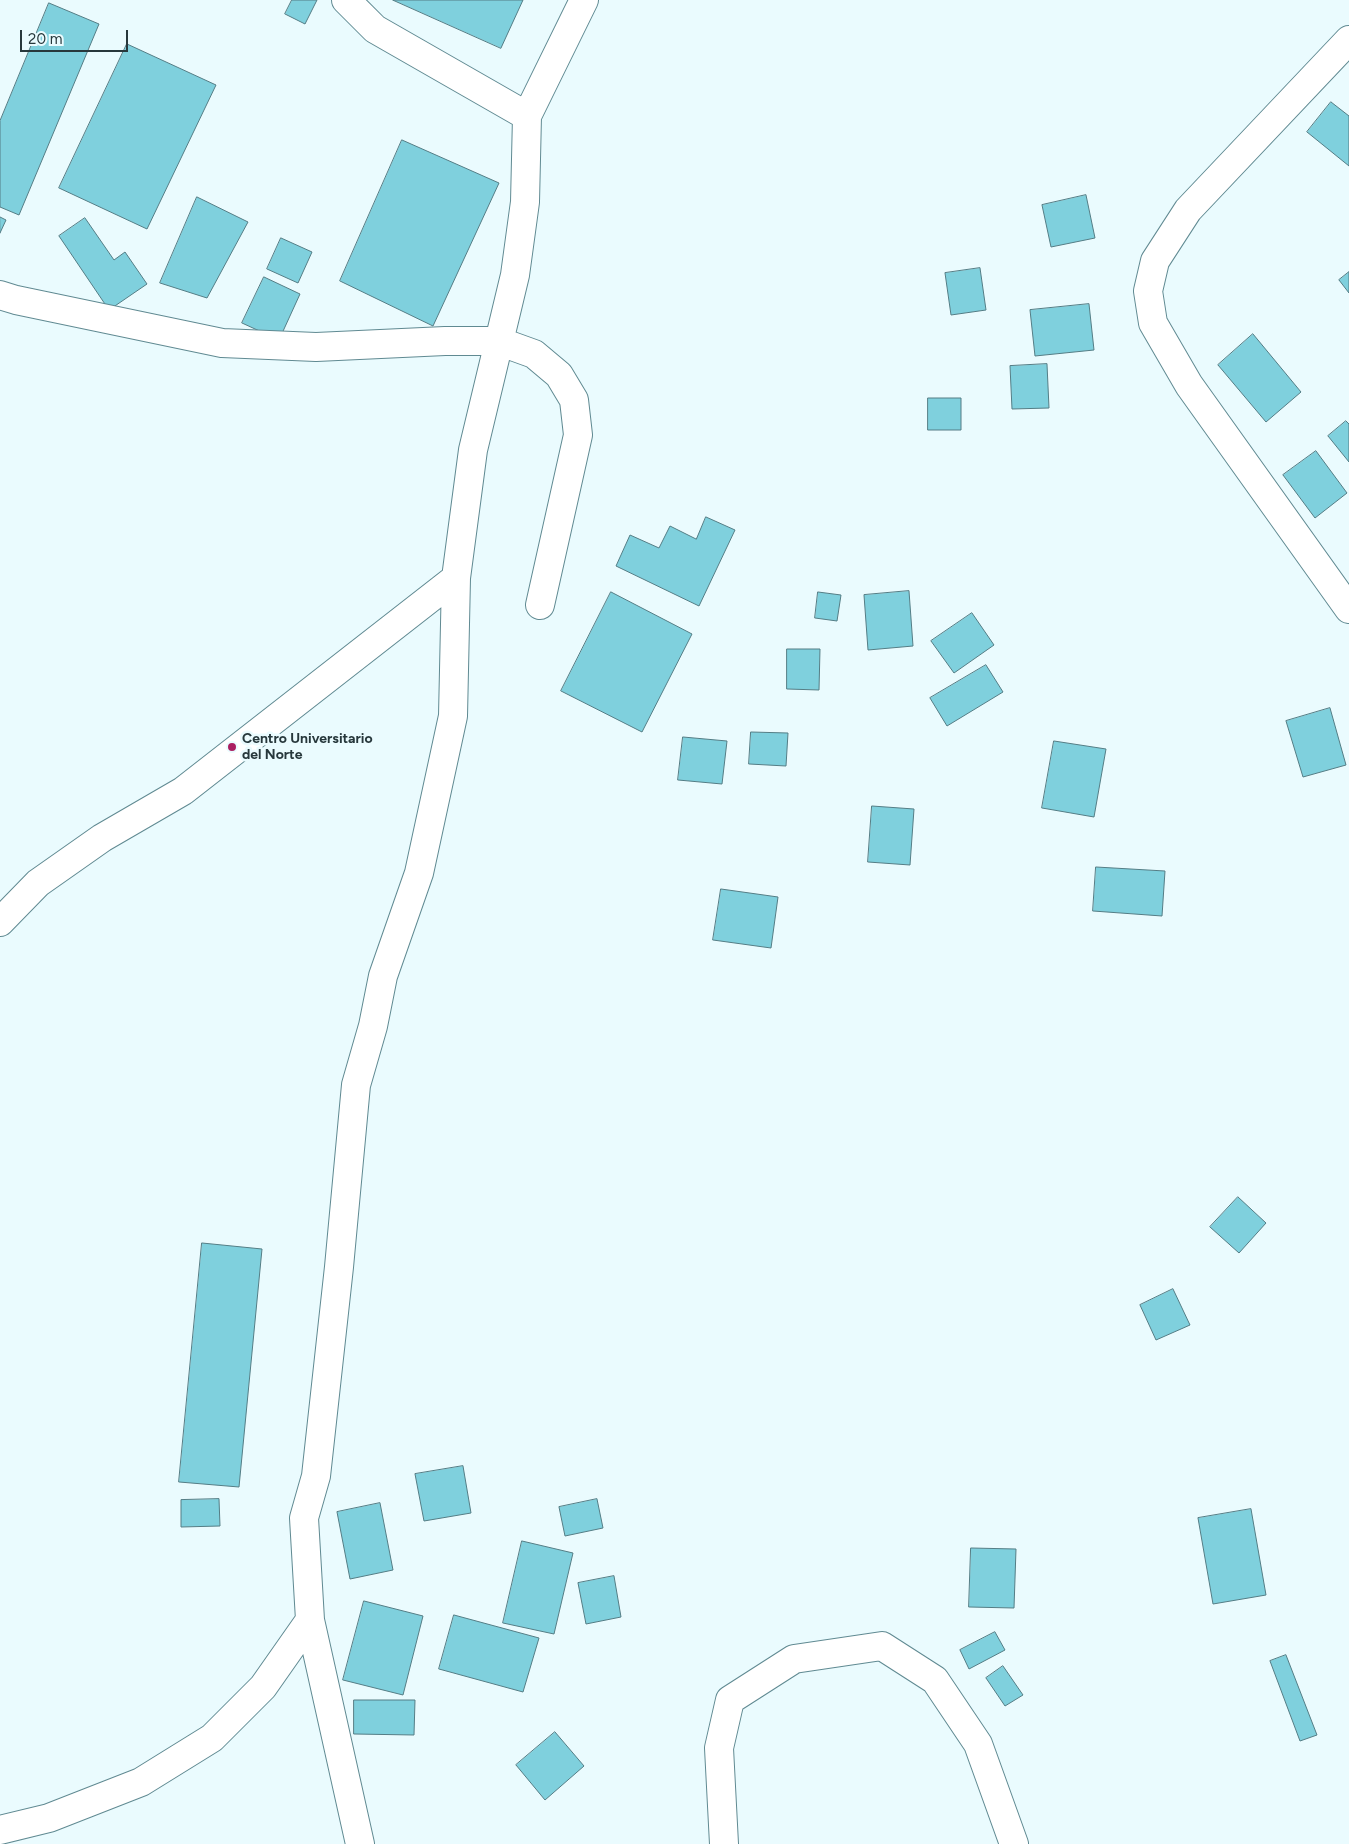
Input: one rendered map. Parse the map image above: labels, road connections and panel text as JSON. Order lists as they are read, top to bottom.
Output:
{
  "places": ["Centro Universitario del Norte"],
  "scale_bar": "20 m"
}
